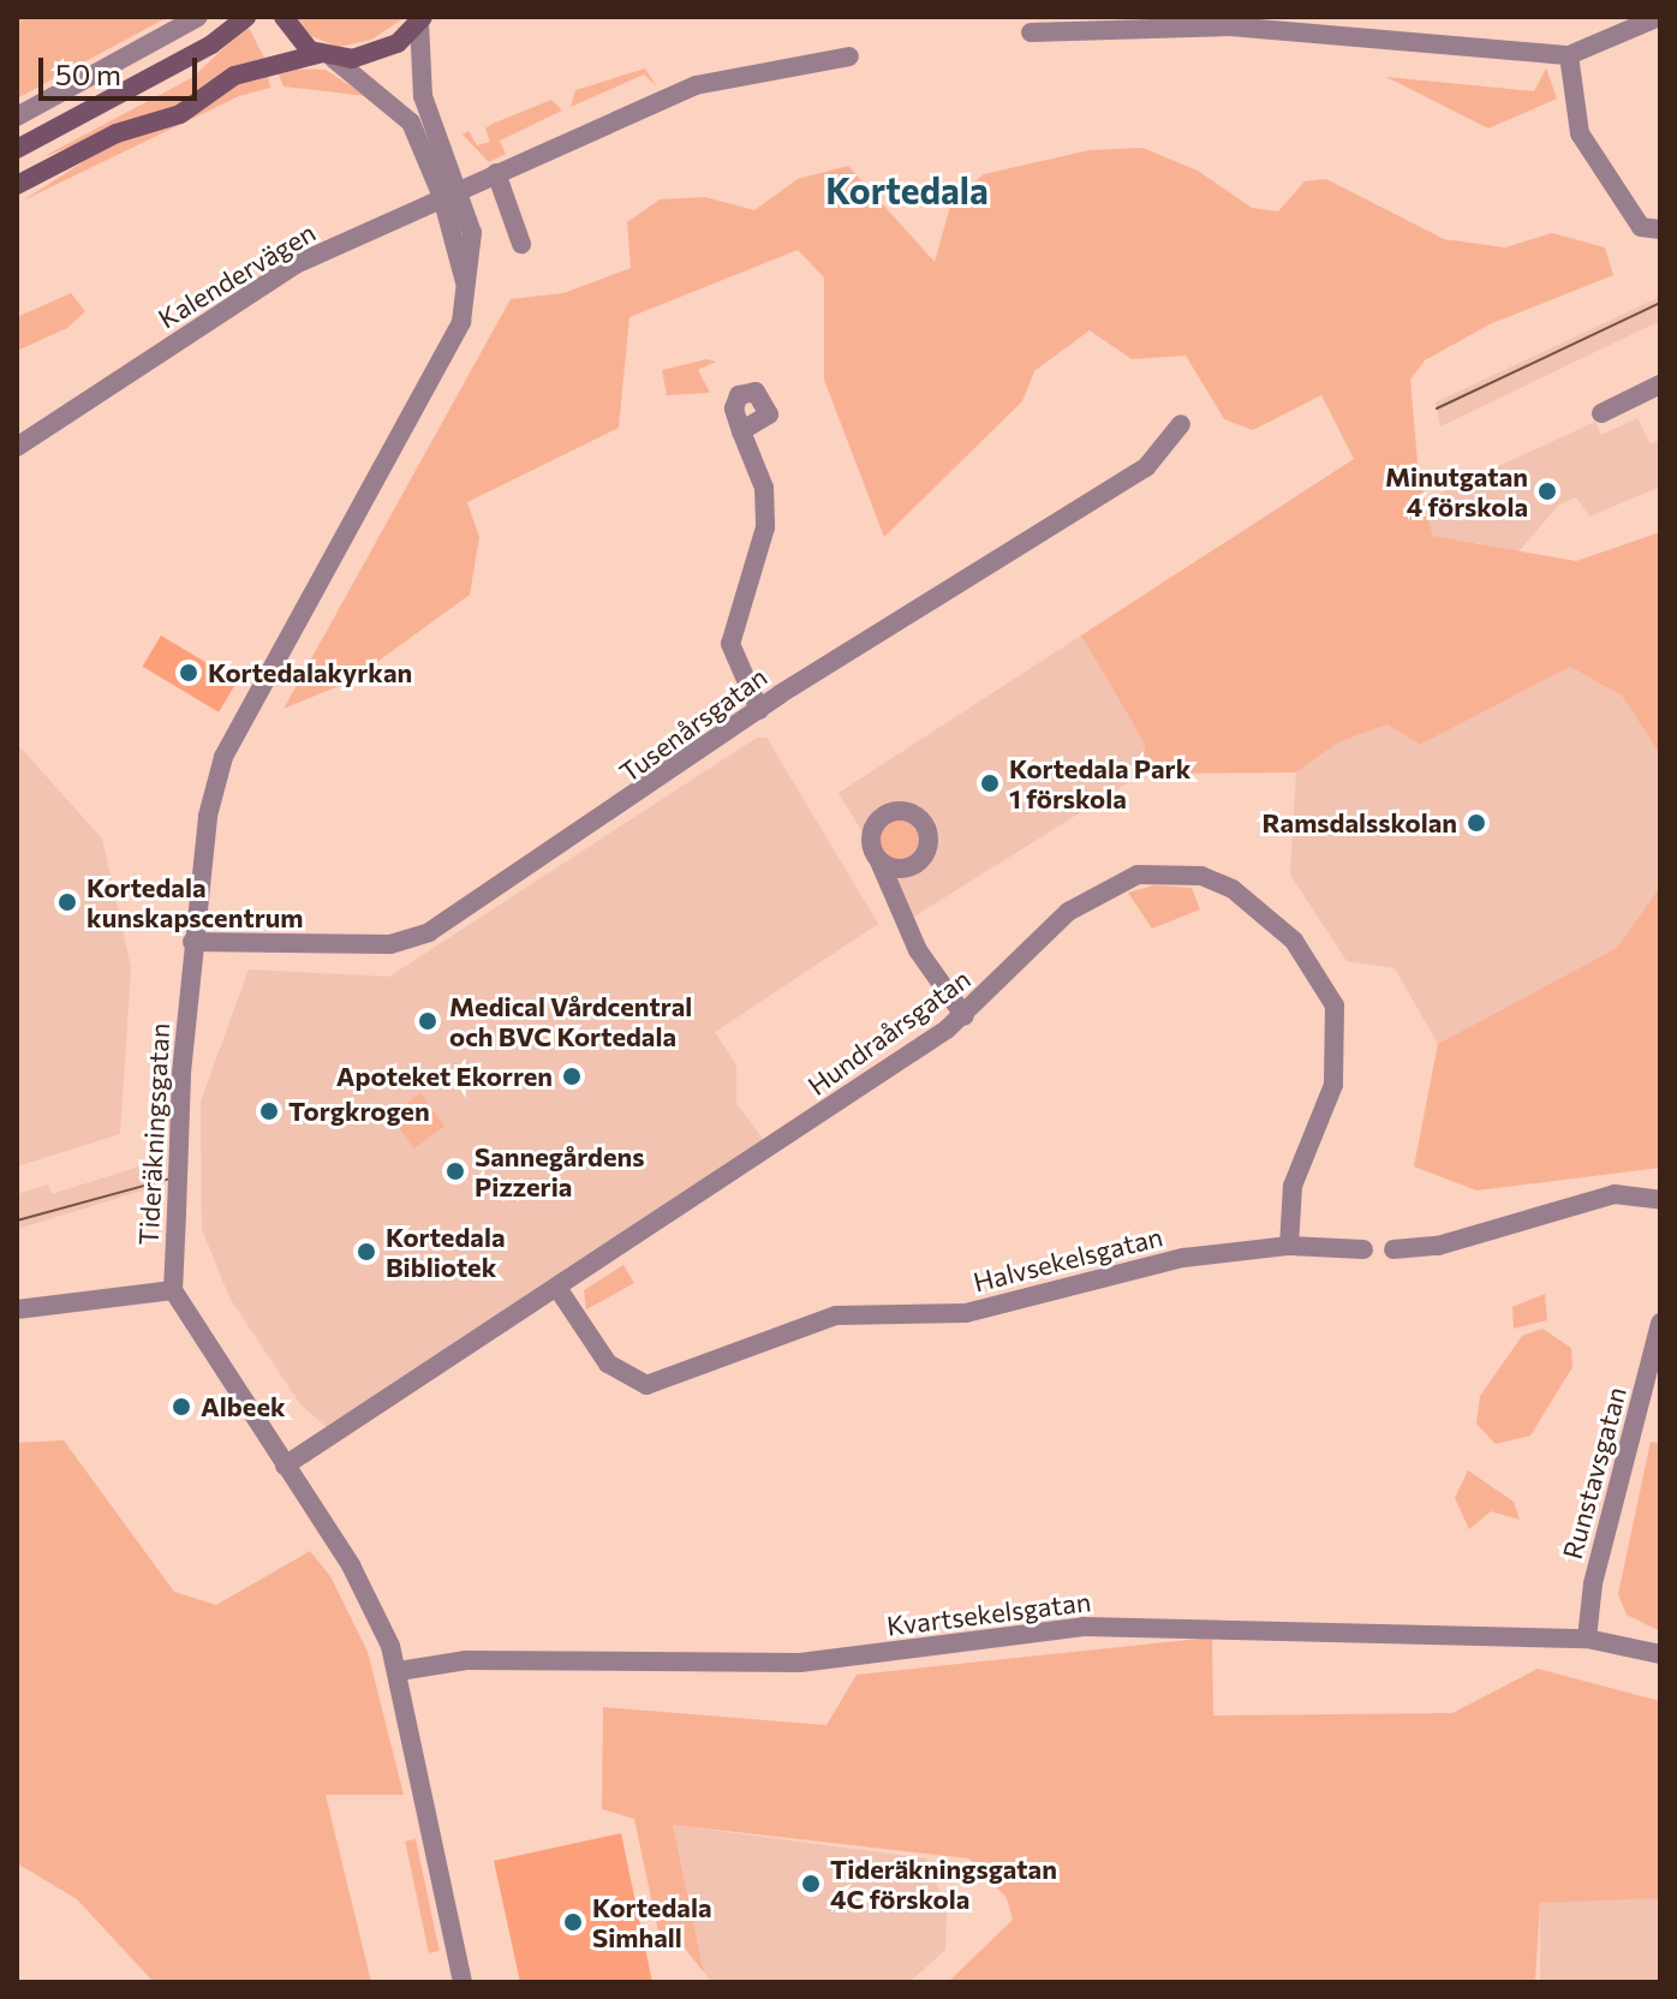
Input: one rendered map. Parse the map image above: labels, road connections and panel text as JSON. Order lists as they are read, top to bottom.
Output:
{
  "streets": {
    "street": [
      "Kalendervägen",
      "Tusenårsgatan",
      "Hundraårsgatan",
      "Tideräkningsgatan",
      "Halvsekelsgatan",
      "Runstavsgatan",
      "Kvartsekelsgatan"
    ]
  },
  "crossings": [
    ["Kalendervägen", "Tideräkningsgatan"],
    ["Tusenårsgatan", "Tideräkningsgatan"],
    ["Hundraårsgatan", "Halvsekelsgatan"],
    ["Runstavsgatan", "Kvartsekelsgatan"]
  ],
  "districts": ["Kortedala"],
  "places": [
    "Minutgatan 4 förskola",
    "Kortedalakyrkan",
    "Kortedala Park 1 förskola",
    "Ramsdalsskolan",
    "Kortedala kunskapscentrum",
    "Medical Vårdcentral och BVC Kortedala",
    "Apoteket Ekorren",
    "Torgkrogen",
    "Sannegårdens Pizzeria",
    "Kortedala Bibliotek",
    "Albeek",
    "Tideräkningsgatan 4C förskola",
    "Kortedala Simhall"
  ],
  "scale_bar": "50 m"
}
